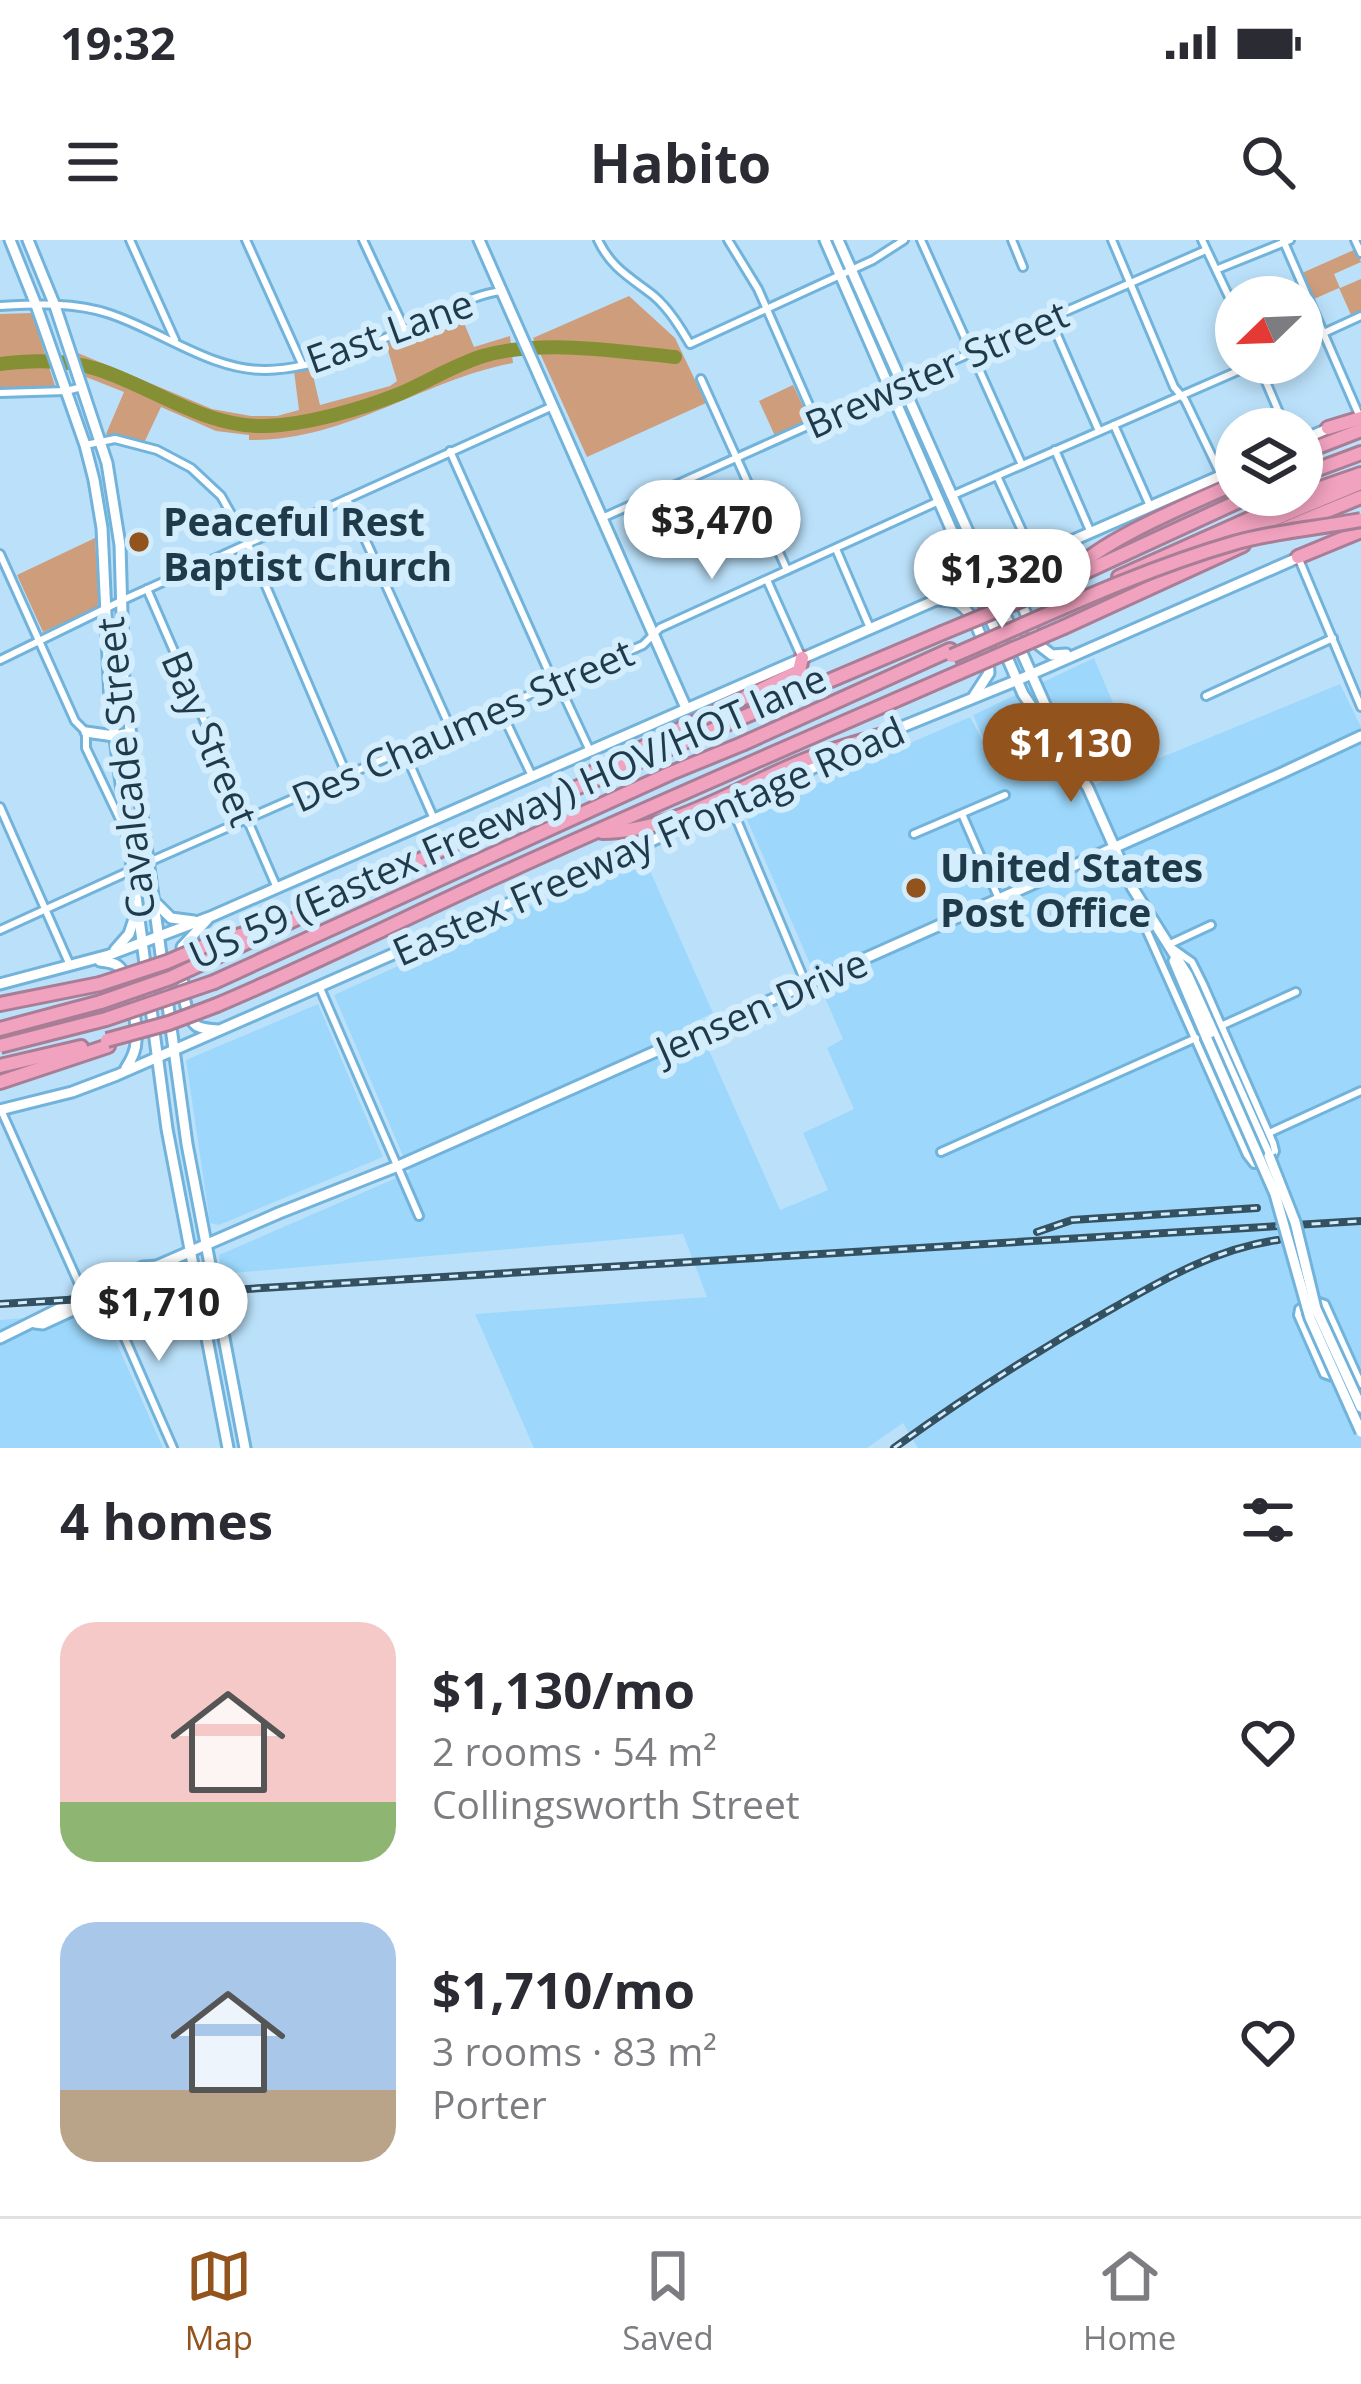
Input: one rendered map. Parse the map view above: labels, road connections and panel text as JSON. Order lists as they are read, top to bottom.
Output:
{
  "streets": {
    "highway": ["US 59 (Eastex Freeway) HOV/HOT lane"],
    "main road": ["Cavalcade Street", "Eastex Freeway Frontage Road", "Jensen Drive"],
    "street": [
      "East Lane",
      "Brewster Street",
      "Des Chaumes Street",
      "Bay Street"
    ]
  },
  "crossings": [
    ["East Lane", "Cavalcade Street"],
    ["Des Chaumes Street", "Bay Street"],
    ["Des Chaumes Street", "Cavalcade Street"],
    ["Cavalcade Street", "Eastex Freeway Frontage Road"],
    ["Cavalcade Street", "Jensen Drive"]
  ],
  "places": ["Peaceful Rest Baptist Church", "United States Post Office"],
  "north": "bottom left",
  "page": {
    "status": "19:32",
    "header": "Habito",
    "price": [
      "$3,470",
      "$1,320",
      "$1,130",
      "$1,710"
    ],
    "heading": "4 homes",
    "list": [
      {
        "name": "$1,130/mo",
        "note": "2 rooms · 54 m² · Collingsworth Street"
      },
      {
        "name": "$1,710/mo",
        "note": "3 rooms · 83 m² · Porter"
      }
    ],
    "tabs": ["Map", "Saved", "Home"]
  }
}
